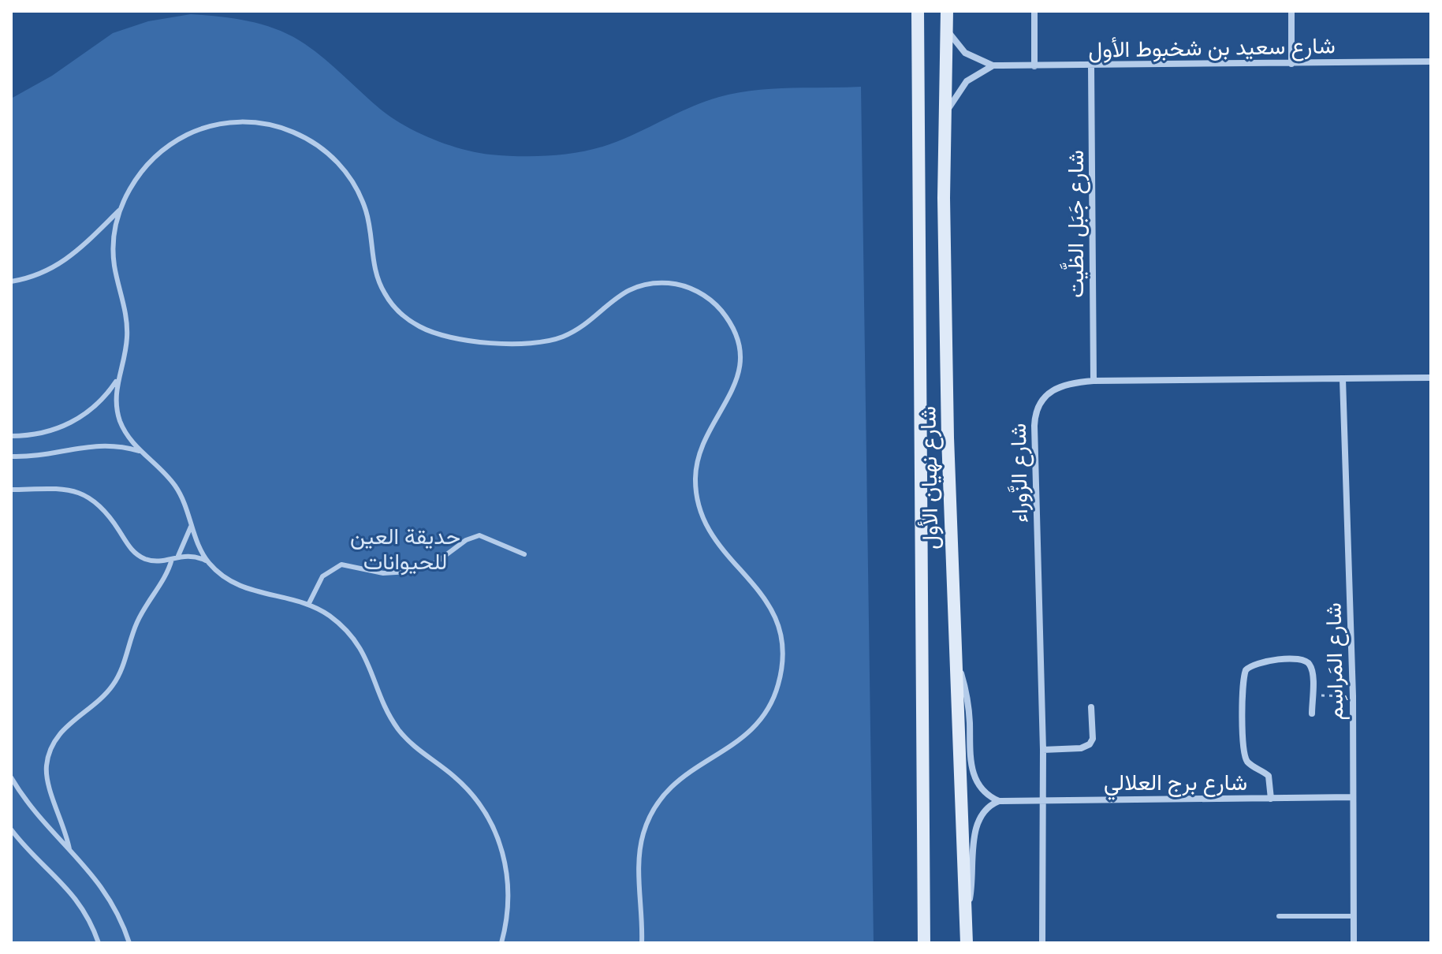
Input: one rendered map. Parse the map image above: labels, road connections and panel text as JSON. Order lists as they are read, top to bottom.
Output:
{
  "streets": {
    "main road": ["شارع نهيان الأول"],
    "street": [
      "شارع سعيد بن شخبوط الأول",
      "شارع جَبَل الظَّيت",
      "شارع الزَّوراء",
      "شارع المَراسِم",
      "شارع برج العلالي"
    ]
  },
  "crossings": [
    ["شارع سعيد بن شخبوط الأول", "شارع جَبَل الظَّيت"],
    ["شارع سعيد بن شخبوط الأول", "شارع نهيان الأول"],
    ["شارع جَبَل الظَّيت", "شارع الزَّوراء"],
    ["شارع الزَّوراء", "شارع المَراسِم"],
    ["شارع الزَّوراء", "شارع برج العلالي"],
    ["شارع المَراسِم", "شارع برج العلالي"]
  ],
  "parks": ["حديقة العين للحيوانات"]
}
